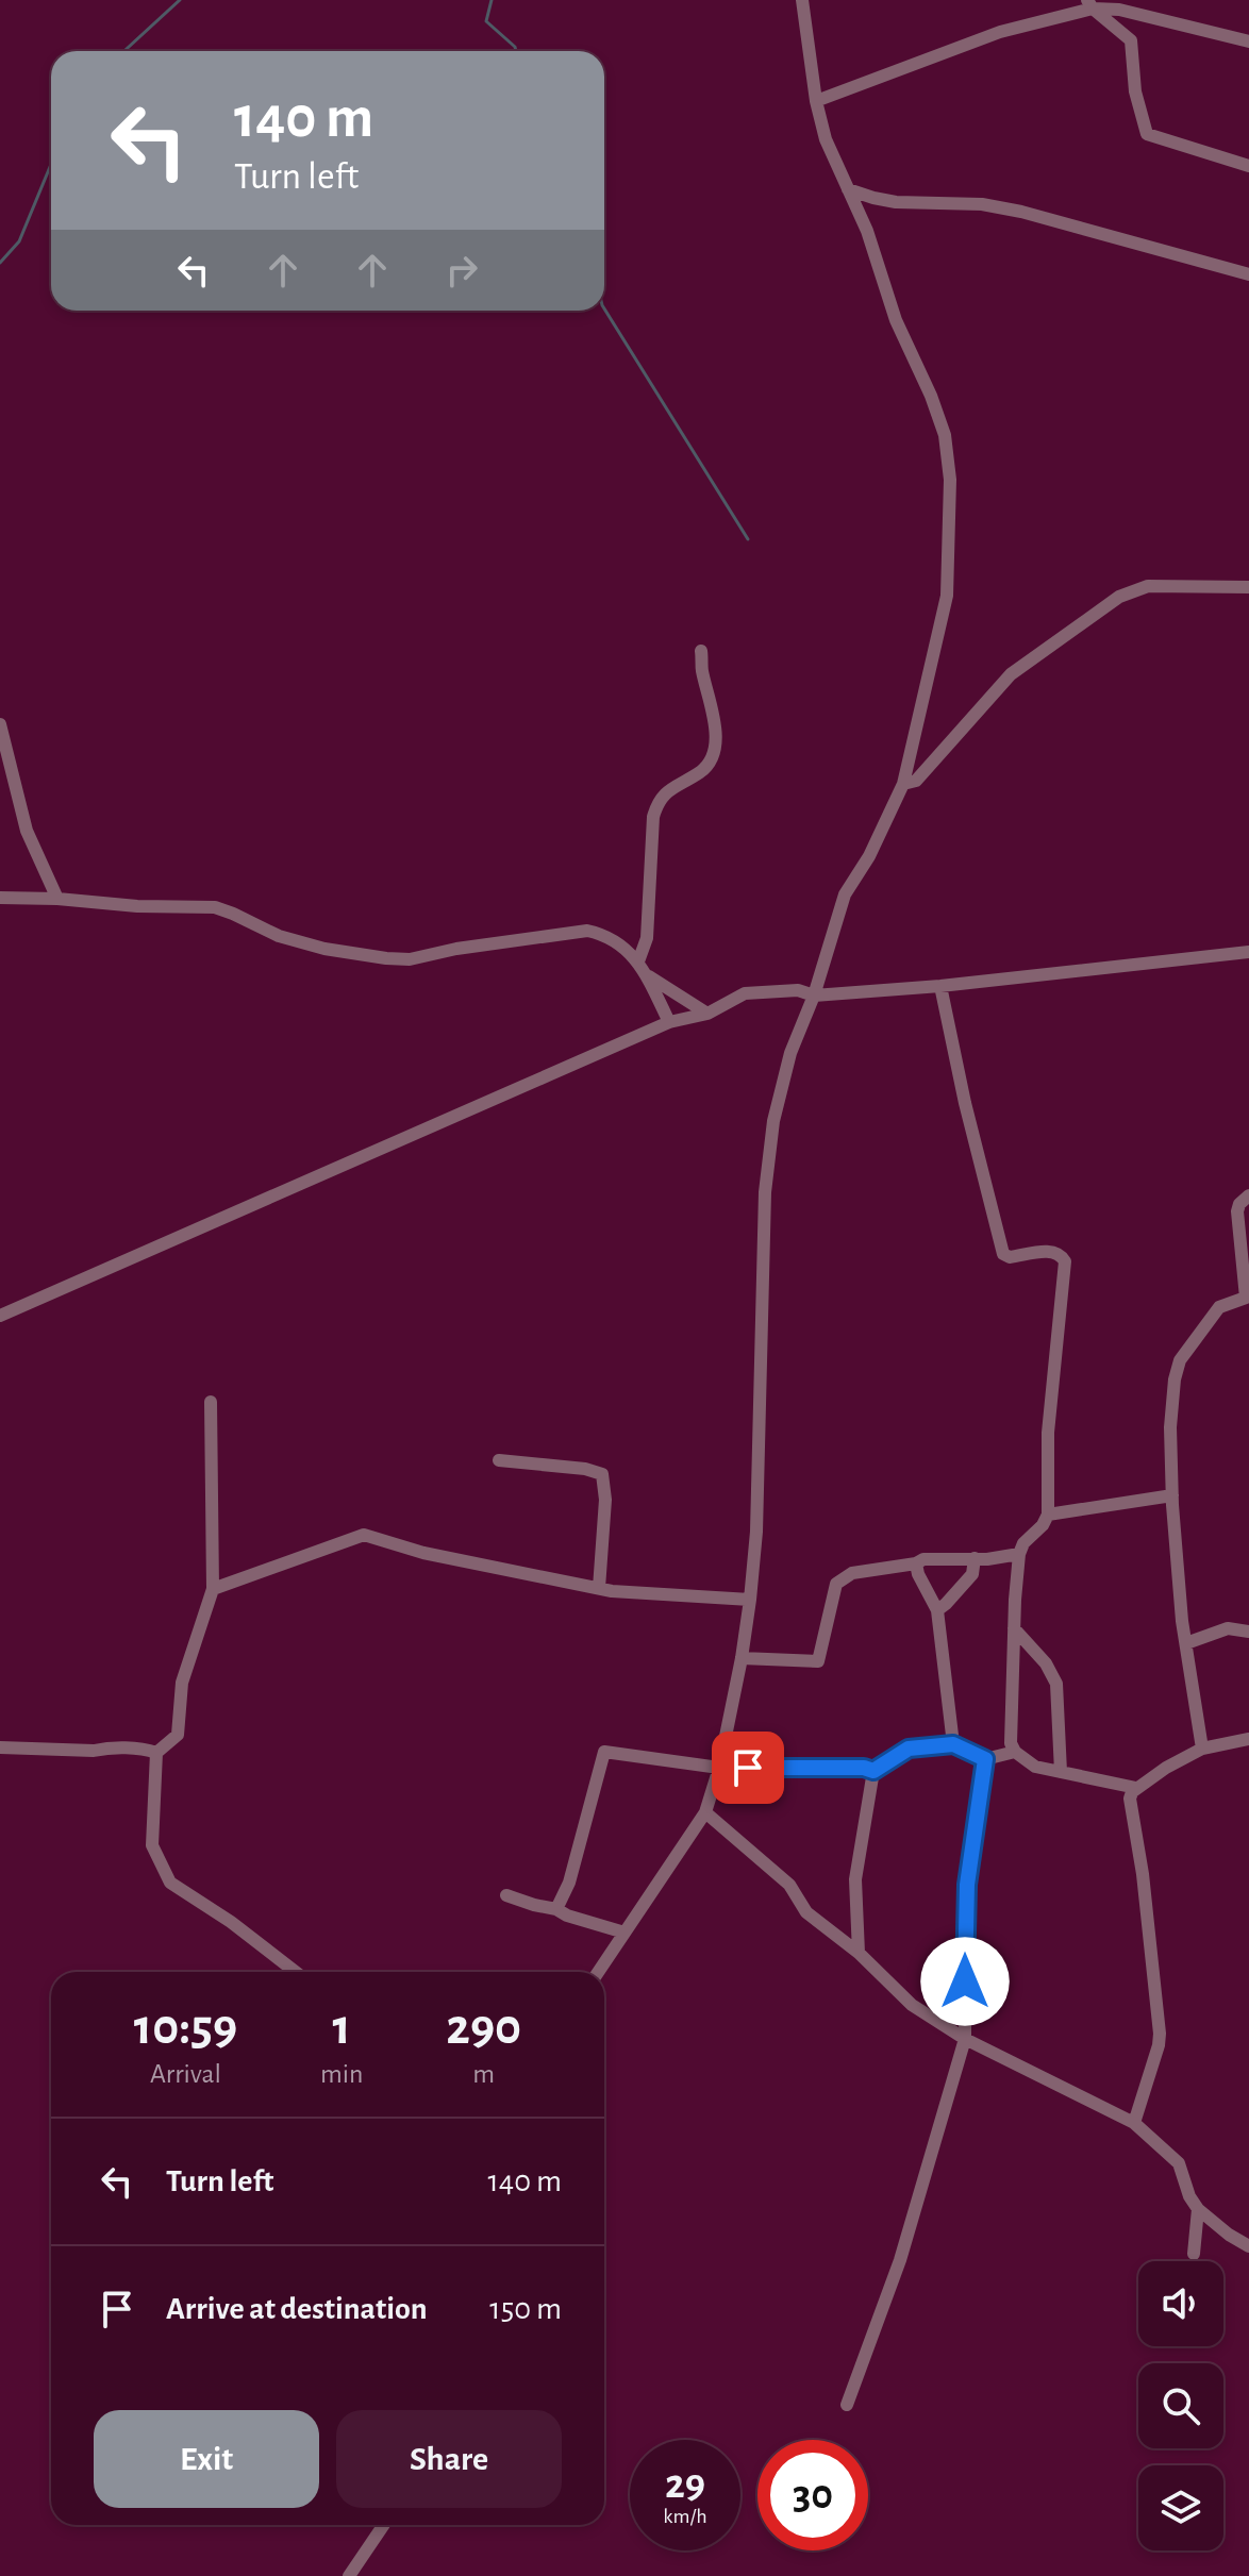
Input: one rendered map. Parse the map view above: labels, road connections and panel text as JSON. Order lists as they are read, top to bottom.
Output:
{
  "page": {
    "turn": ["140 m", "Turn left"],
    "eta": [
      "10:59",
      "Arrival",
      "1",
      "min",
      "290",
      "m"
    ],
    "list": [
      {
        "name": "Turn left",
        "value": "140 m"
      },
      {
        "name": "Arrive at destination",
        "value": "150 m"
      }
    ],
    "buttons": ["Exit", "Share"],
    "speed": "29 km/h",
    "limit": "30"
  }
}
